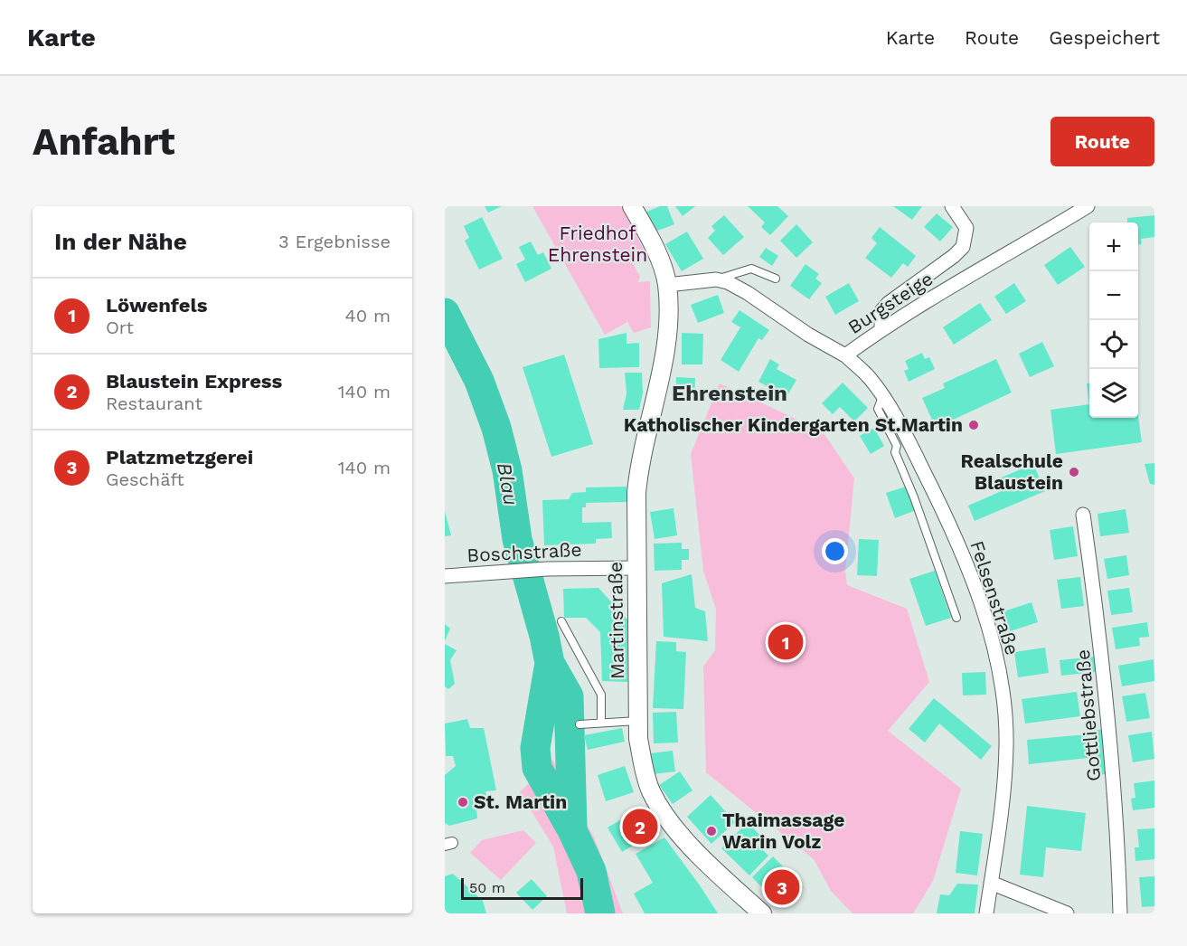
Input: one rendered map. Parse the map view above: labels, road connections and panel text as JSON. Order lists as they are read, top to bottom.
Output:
{
  "streets": {
    "street": [
      "Burgsteige",
      "Boschstraße",
      "Felsenstraße",
      "Martinstraße",
      "Gottliebstraße"
    ]
  },
  "crossings": [
    ["Burgsteige", "Felsenstraße"],
    ["Burgsteige", "Martinstraße"],
    ["Boschstraße", "Martinstraße"]
  ],
  "districts": ["Ehrenstein"],
  "water": ["Blau"],
  "parks": ["Friedhof Ehrenstein"],
  "places": [
    "Katholischer Kindergarten St.Martin",
    "Realschule Blaustein",
    "St. Martin",
    "Thaimassage Warin Volz"
  ],
  "scale_bar": "50 m",
  "page": {
    "header": "Karte",
    "nav": ["Karte", "Route", "Gespeichert"],
    "buttons": "Route",
    "title": "Anfahrt",
    "heading": ["In der Nähe", "3 Ergebnisse"],
    "map_buttons": ["+", "−"],
    "list": [
      {
        "mark": "1",
        "name": "Löwenfels",
        "note": "Ort",
        "value": "40 m"
      },
      {
        "mark": "2",
        "name": "Blaustein Express",
        "note": "Restaurant",
        "value": "140 m"
      },
      {
        "mark": "3",
        "name": "Platzmetzgerei",
        "note": "Geschäft",
        "value": "140 m"
      }
    ],
    "pins": ["1", "2", "3"],
    "scale": "50 m"
  }
}
